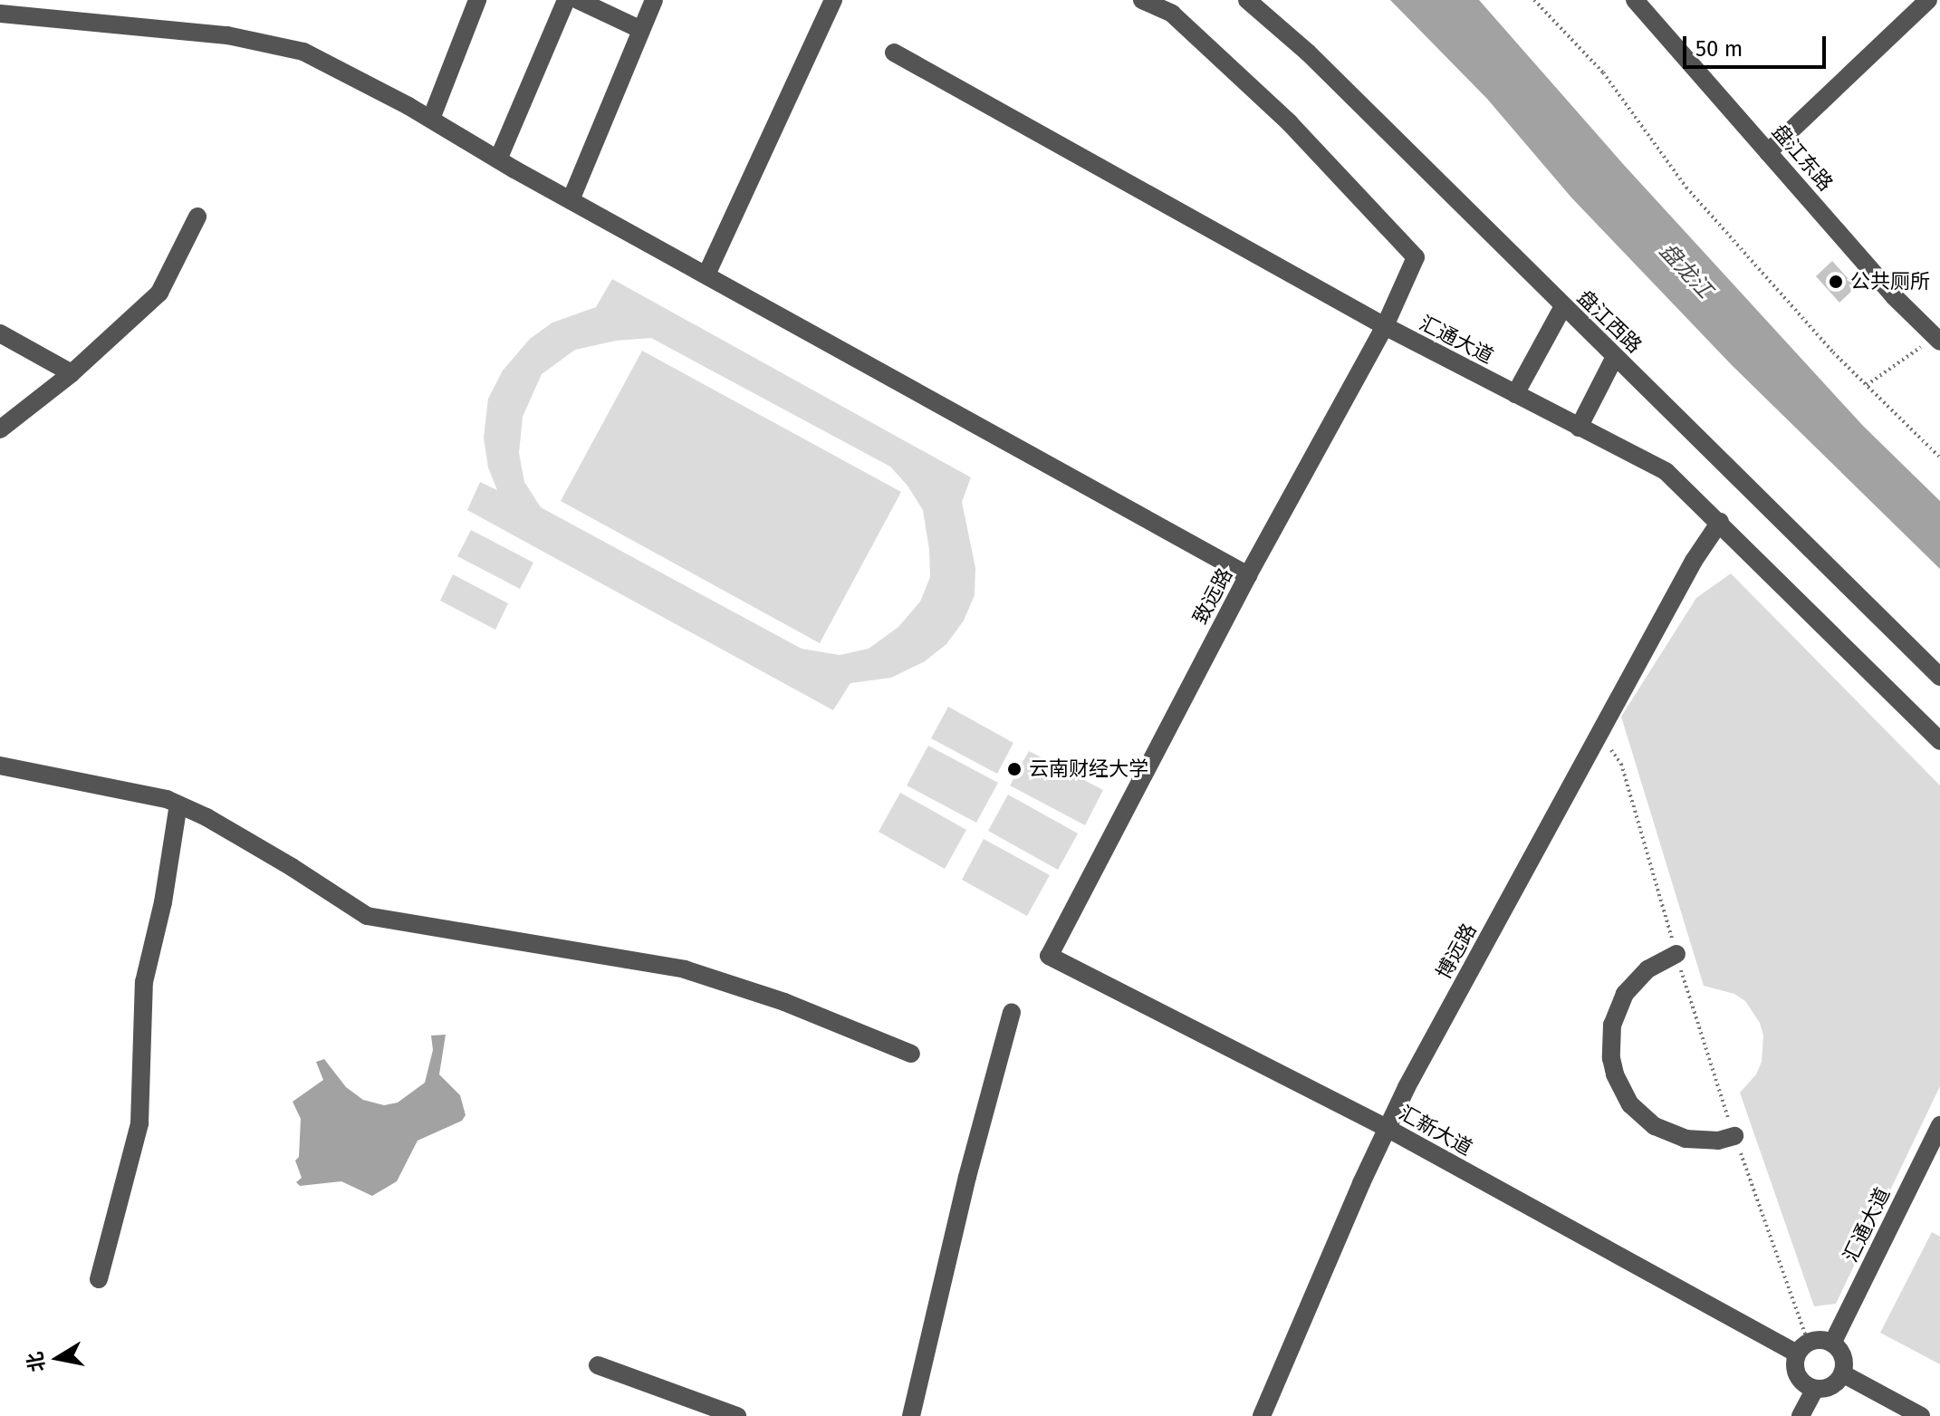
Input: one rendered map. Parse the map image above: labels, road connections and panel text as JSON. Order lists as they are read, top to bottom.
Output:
{
  "streets": {
    "street": [
      "盘江东路",
      "盘江西路",
      "汇通大道",
      "致远路",
      "博远路",
      "汇新大道"
    ]
  },
  "crossings": [
    ["汇通大道", "致远路"],
    ["汇通大道", "博远路"],
    ["汇通大道", "汇新大道"],
    ["致远路", "汇新大道"],
    ["博远路", "汇新大道"]
  ],
  "water": ["盘龙江"],
  "places": ["公共厕所", "云南财经大学"],
  "scale_bar": "50 m",
  "north": "left"
}
